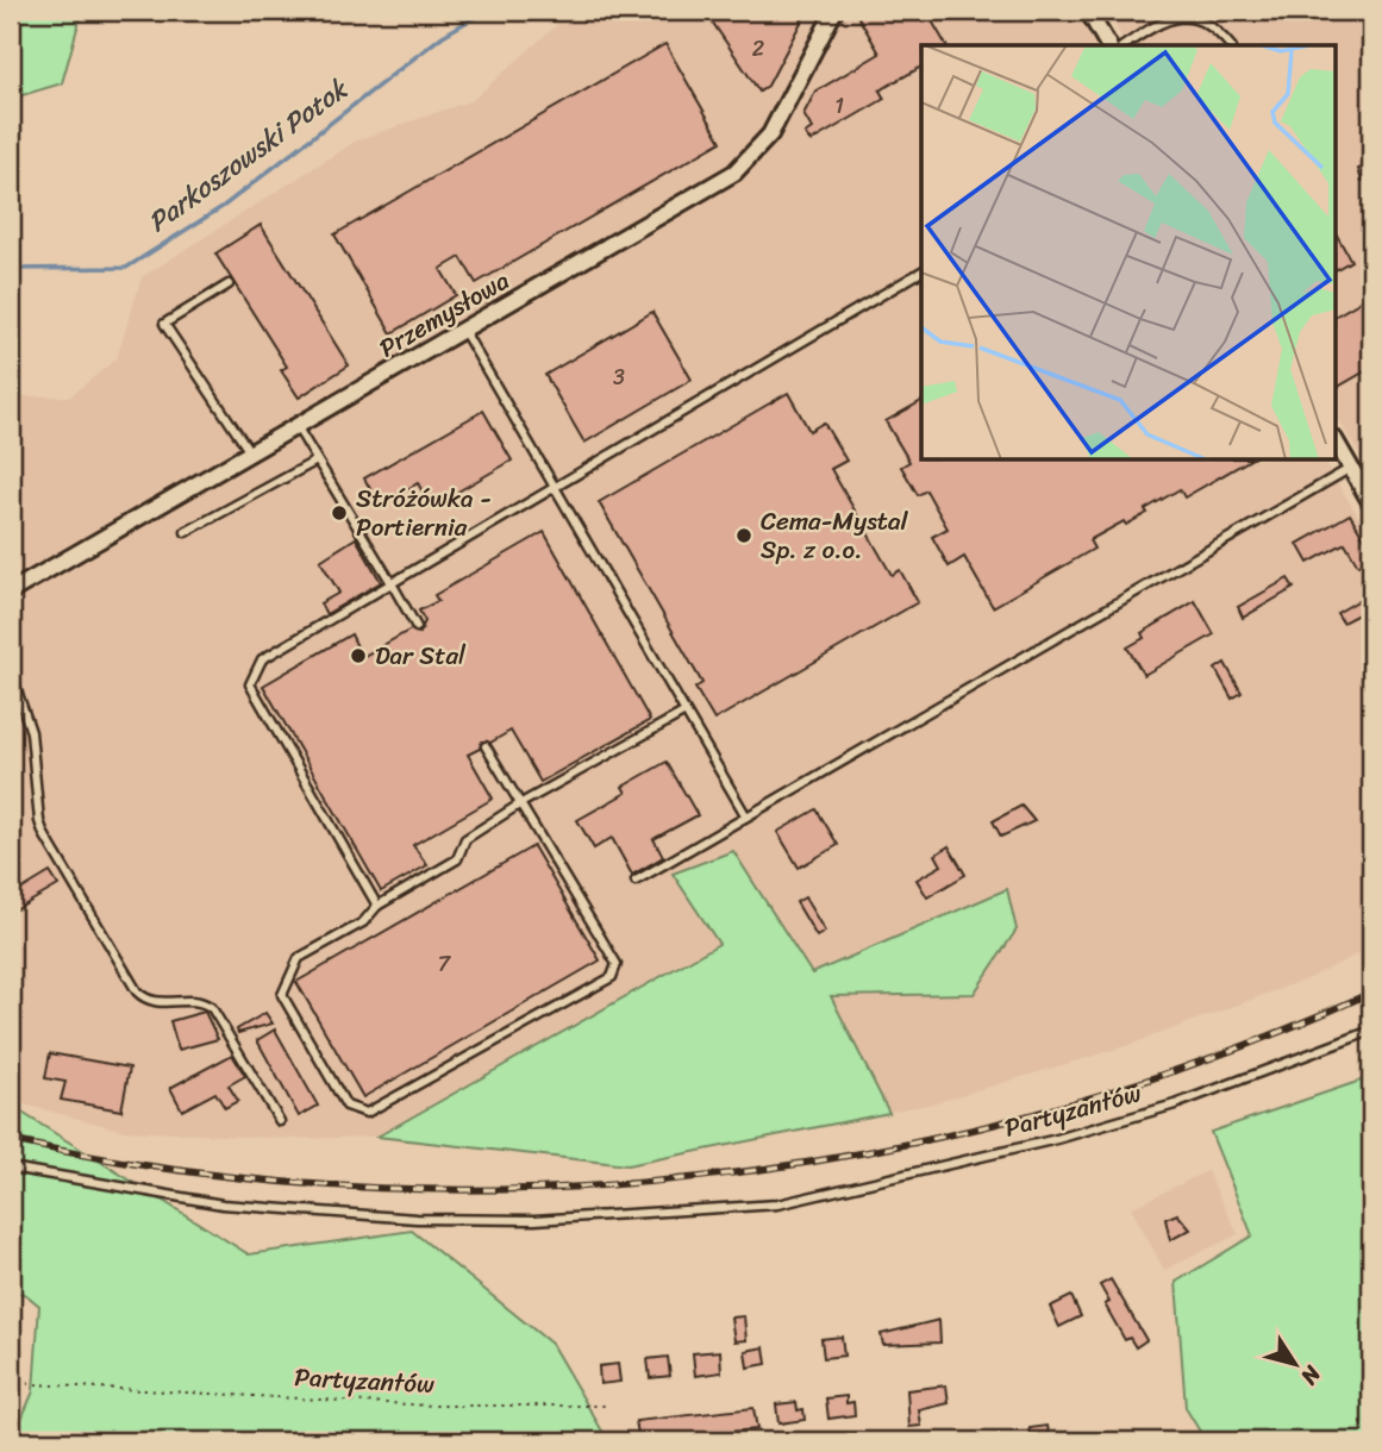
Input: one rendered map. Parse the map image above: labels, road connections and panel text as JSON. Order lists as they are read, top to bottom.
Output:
{
  "streets": {
    "street": ["Przemysłowa"],
    "lane": ["Partyzantów"]
  },
  "water": ["Parkoszowski Potok"],
  "places": ["Stróżówka - Portiernia", "Cema-Mystal Sp. z o.o.", "Dar Stal"],
  "house_numbers": [
    "2",
    "1",
    "3",
    "7"
  ],
  "north": "bottom right"
}
